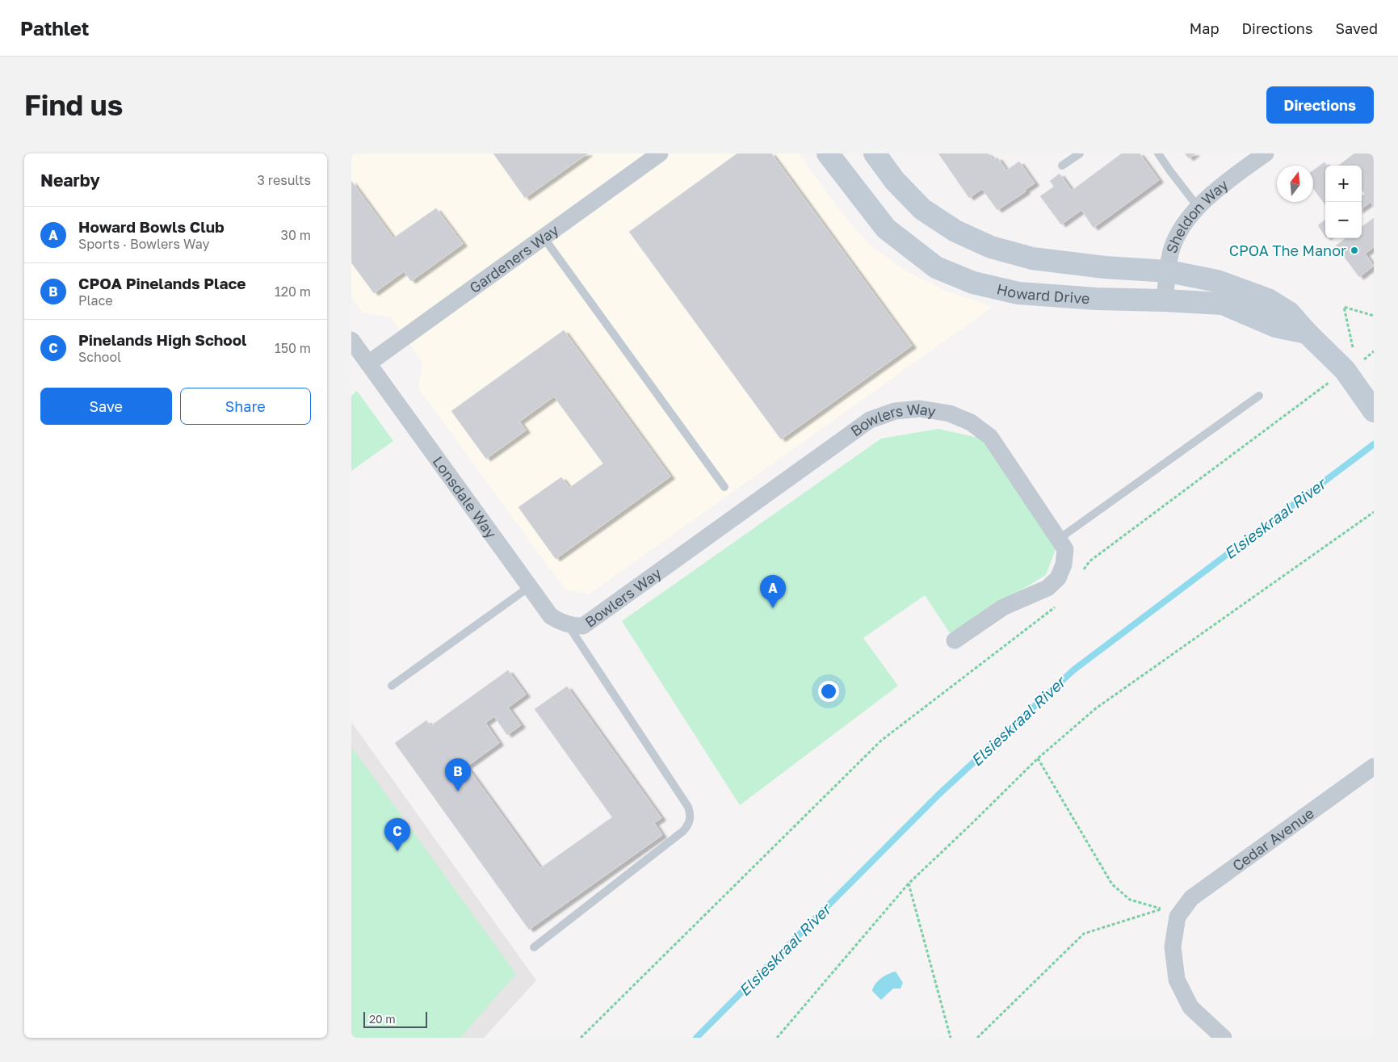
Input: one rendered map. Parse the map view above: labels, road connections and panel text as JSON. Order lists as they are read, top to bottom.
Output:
{
  "streets": {
    "street": [
      "Sheldon Way",
      "Gardeners Way",
      "Howard Drive",
      "Bowlers Way",
      "Lonsdale Way",
      "Cedar Avenue"
    ]
  },
  "crossings": [
    ["Sheldon Way", "Howard Drive"],
    ["Gardeners Way", "Lonsdale Way"],
    ["Bowlers Way", "Lonsdale Way"]
  ],
  "water": ["Elsieskraal River"],
  "places": ["CPOA The Manor"],
  "scale_bar": "20 m",
  "north": "top",
  "page": {
    "header": "Pathlet",
    "nav": ["Map", "Directions", "Saved"],
    "buttons": [
      "Directions",
      ["Save", "Share"]
    ],
    "title": "Find us",
    "heading": ["Nearby", "3 results"],
    "map_buttons": ["+", "−"],
    "list": [
      {
        "mark": "A",
        "name": "Howard Bowls Club",
        "note": "Sports · Bowlers Way",
        "value": "30 m"
      },
      {
        "mark": "B",
        "name": "CPOA Pinelands Place",
        "note": "Place",
        "value": "120 m"
      },
      {
        "mark": "C",
        "name": "Pinelands High School",
        "note": "School",
        "value": "150 m"
      }
    ],
    "pins": ["A", "B", "C"],
    "scale": "20 m"
  }
}
